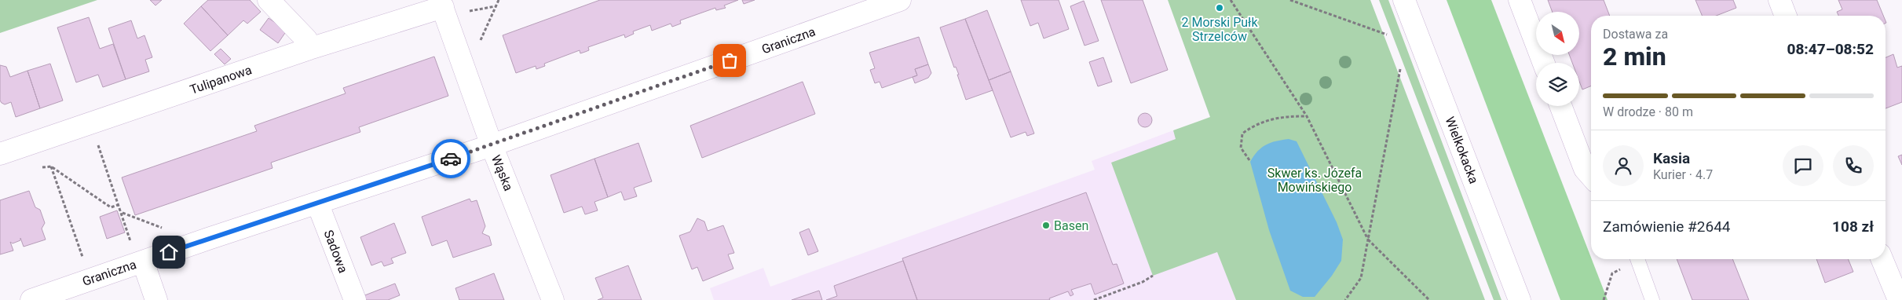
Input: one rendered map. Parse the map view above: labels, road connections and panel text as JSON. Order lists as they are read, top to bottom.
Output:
{
  "streets": {
    "street": [
      "Graniczna",
      "Tulipanowa",
      "Wielkokacka",
      "Wąska",
      "Sadowa"
    ]
  },
  "crossings": [
    ["Graniczna", "Wąska"],
    ["Graniczna", "Sadowa"],
    ["Tulipanowa", "Wąska"]
  ],
  "parks": ["Skwer ks. Józefa Mowińskiego"],
  "places": ["2 Morski Pułk Strzelców", "Basen"],
  "north": "bottom right",
  "page": {
    "heading": ["2 min", "Dostawa za", "08:47–08:52"],
    "panel": [
      "Kasia",
      "Kurier · 4.7",
      "Zamówienie #2644",
      "108 zł"
    ],
    "bar": "W drodze · 80 m"
  }
}
